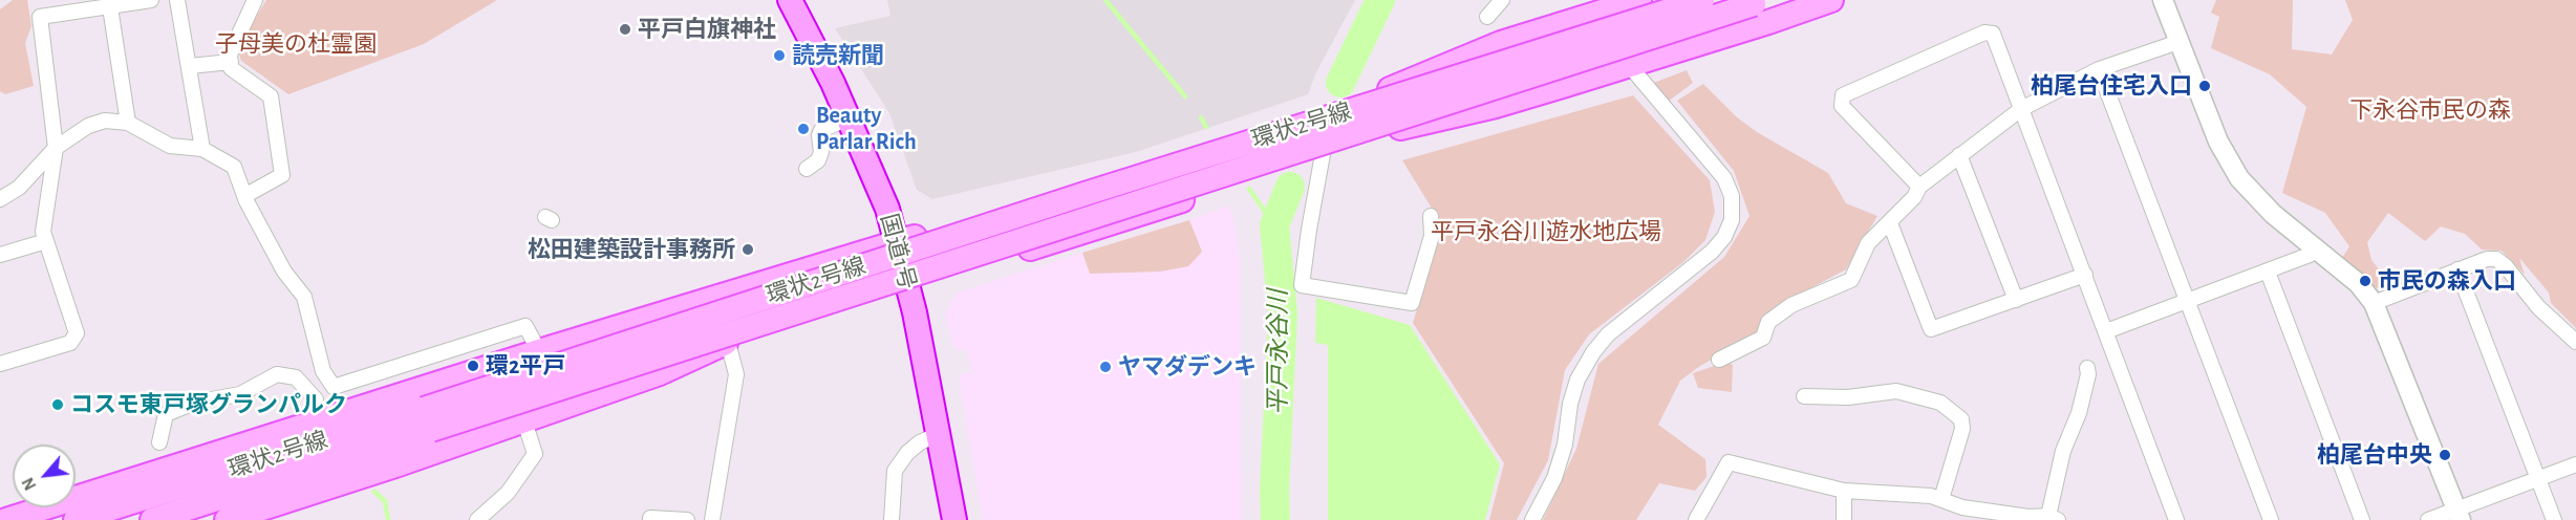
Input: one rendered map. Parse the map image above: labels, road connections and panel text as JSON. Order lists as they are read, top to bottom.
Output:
{
  "streets": {
    "highway": ["国道1号"],
    "main road": ["環状2号線"]
  },
  "water": ["平戸永谷川"],
  "parks": ["子母美の杜霊園", "下永谷市民の森", "平戸永谷川遊水地広場"],
  "places": [
    "平戸白旗神社",
    "読売新聞",
    "柏尾台住宅入口",
    "Beauty Parlar Rich",
    "松田建築設計事務所",
    "市民の森入口",
    "環2平戸",
    "ヤマダデンキ",
    "コスモ東戸塚グランパルク",
    "柏尾台中央"
  ],
  "north": "bottom left"
}
